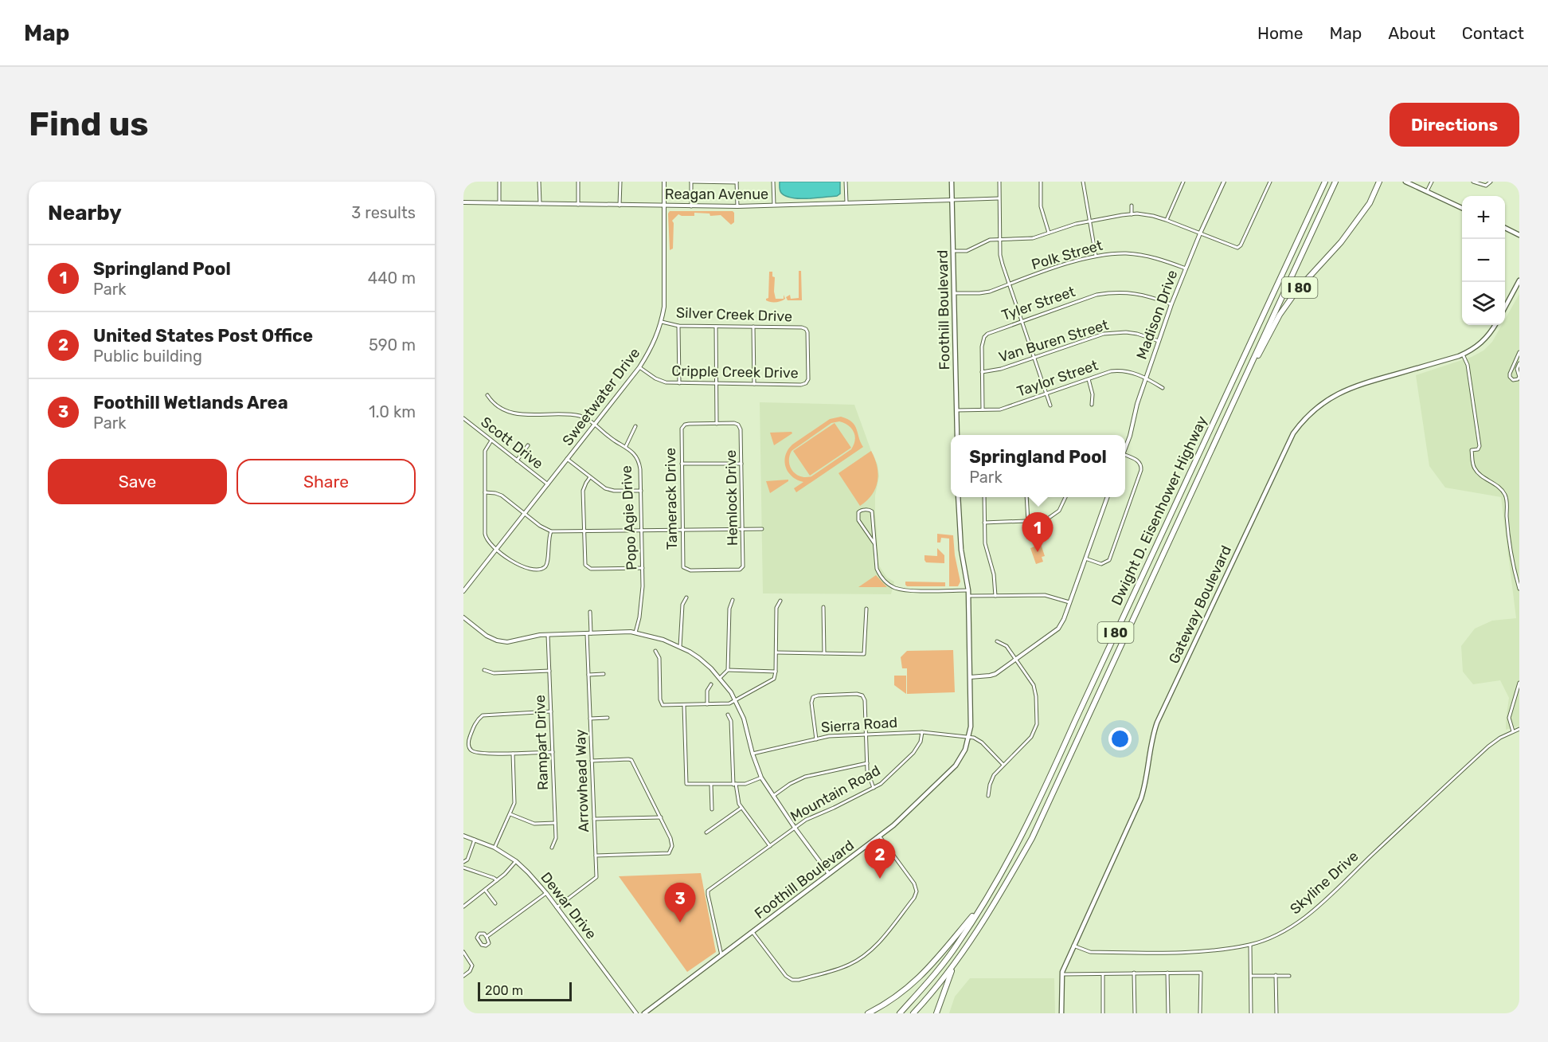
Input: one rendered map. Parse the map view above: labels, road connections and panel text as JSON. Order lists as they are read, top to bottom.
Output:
{
  "streets": {
    "highway": ["I 80", "Dwight D. Eisenhower Highway"],
    "main road": ["Foothill Boulevard", "Gateway Boulevard"],
    "street": [
      "Reagan Avenue",
      "Polk Street",
      "Tyler Street",
      "Silver Creek Drive",
      "Madison Drive",
      "Van Buren Street",
      "Cripple Creek Drive",
      "Taylor Street",
      "Sweetwater Drive",
      "Scott Drive",
      "Hemlock Drive",
      "Tamerack Drive",
      "Popo Agie Drive",
      "Sierra Road",
      "Rampart Drive",
      "Arrowhead Way",
      "Mountain Road",
      "Skyline Drive",
      "Dewar Drive"
    ]
  },
  "crossings": [
    ["Reagan Avenue", "Foothill Boulevard"],
    ["Reagan Avenue", "Sweetwater Drive"],
    ["Polk Street", "Foothill Boulevard"],
    ["Polk Street", "Madison Drive"],
    ["I 80", "Dwight D. Eisenhower Highway"],
    ["Tyler Street", "Madison Drive"],
    ["Tyler Street", "Van Buren Street"],
    ["Tyler Street", "Taylor Street"],
    ["Foothill Boulevard", "Taylor Street"],
    ["Foothill Boulevard", "Sierra Road"],
    ["Foothill Boulevard", "Mountain Road"],
    ["Silver Creek Drive", "Cripple Creek Drive"],
    ["Silver Creek Drive", "Sweetwater Drive"],
    ["Madison Drive", "Van Buren Street"],
    ["Madison Drive", "Taylor Street"],
    ["Cripple Creek Drive", "Sweetwater Drive"],
    ["Sweetwater Drive", "Scott Drive"],
    ["Sweetwater Drive", "Popo Agie Drive"],
    ["Hemlock Drive", "Tamerack Drive"],
    ["Gateway Boulevard", "Skyline Drive"],
    ["Sierra Road", "Mountain Road"],
    ["Arrowhead Way", "Dewar Drive"]
  ],
  "scale_bar": "200 m",
  "page": {
    "header": "Map",
    "nav": [
      "Home",
      "Map",
      "About",
      "Contact"
    ],
    "buttons": [
      "Directions",
      ["Save", "Share"]
    ],
    "title": "Find us",
    "heading": ["Nearby", "3 results"],
    "map_buttons": ["+", "−"],
    "list": [
      {
        "mark": "1",
        "name": "Springland Pool",
        "note": "Park",
        "value": "440 m"
      },
      {
        "mark": "2",
        "name": "United States Post Office",
        "note": "Public building",
        "value": "590 m"
      },
      {
        "mark": "3",
        "name": "Foothill Wetlands Area",
        "note": "Park",
        "value": "1.0 km"
      }
    ],
    "popup": ["Springland Pool", "Park"],
    "pins": ["1", "2", "3"],
    "scale": "200 m"
  }
}
